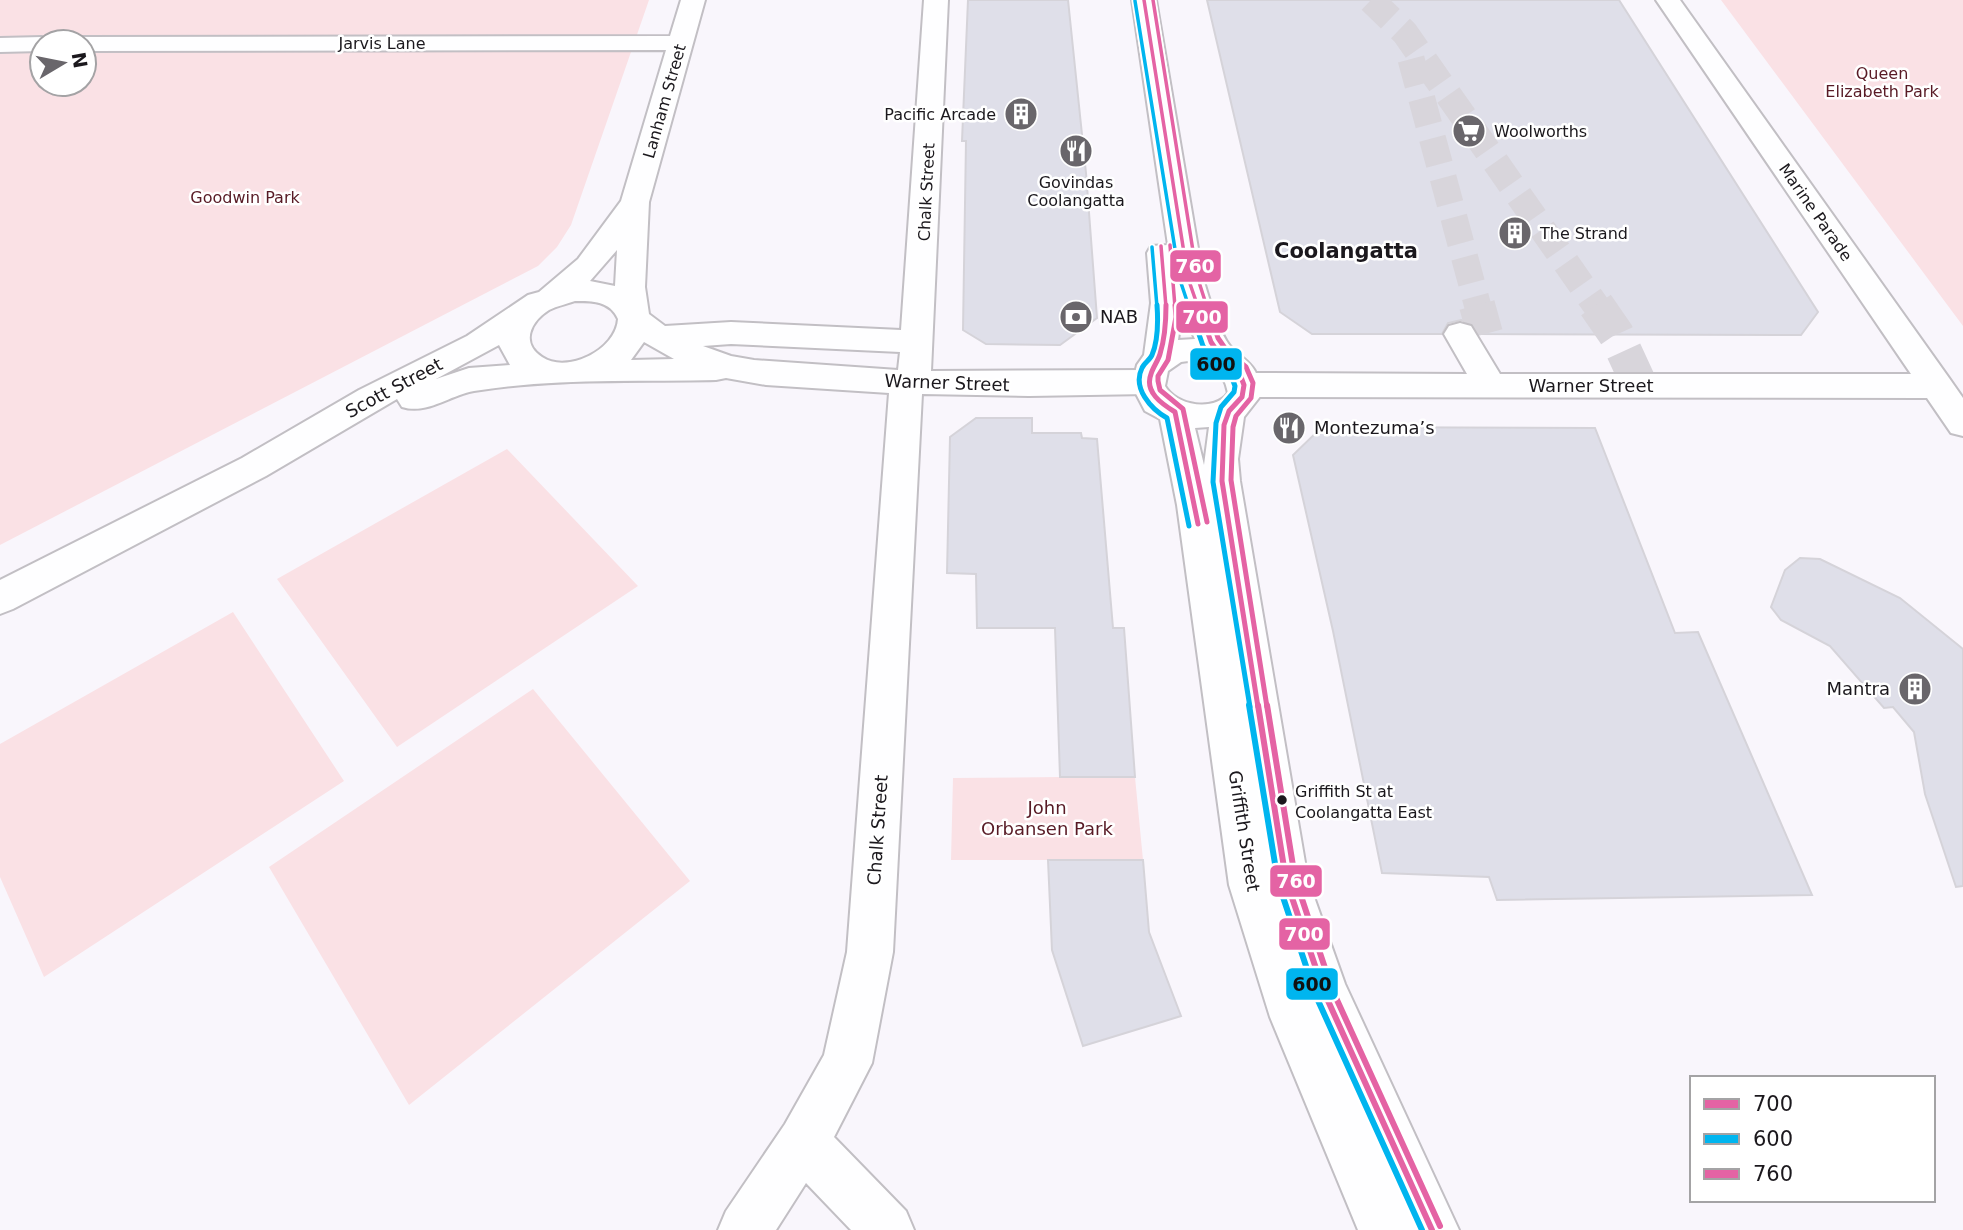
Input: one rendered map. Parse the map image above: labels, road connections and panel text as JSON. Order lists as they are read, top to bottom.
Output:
{
  "streets": {
    "street": [
      "Jarvis Lane",
      "Lanham Street",
      "Chalk Street",
      "Marine Parade",
      "Warner Street",
      "Scott Street",
      "Griffith Street"
    ]
  },
  "crossings": [
    ["Jarvis Lane", "Lanham Street"],
    ["Lanham Street", "Warner Street"],
    ["Lanham Street", "Scott Street"],
    ["Chalk Street", "Warner Street"],
    ["Marine Parade", "Warner Street"],
    ["Warner Street", "Scott Street"],
    ["Warner Street", "Griffith Street"]
  ],
  "districts": ["Coolangatta"],
  "parks": ["Queen Elizabeth Park", "Goodwin Park", "John Orbansen Park"],
  "places": {
    "building": ["Pacific Arcade", "The Strand", "Mantra"],
    "supermarket": ["Woolworths"],
    "restaurant": ["Govindas Coolangatta", "Montezuma’s"],
    "bank": ["NAB"],
    "other": ["Griffith St at Coolangatta East"]
  },
  "lines": ["transit line 700", "transit line 760", "transit line 600"],
  "legend": ["700", "600", "760"],
  "north": "right"
}
